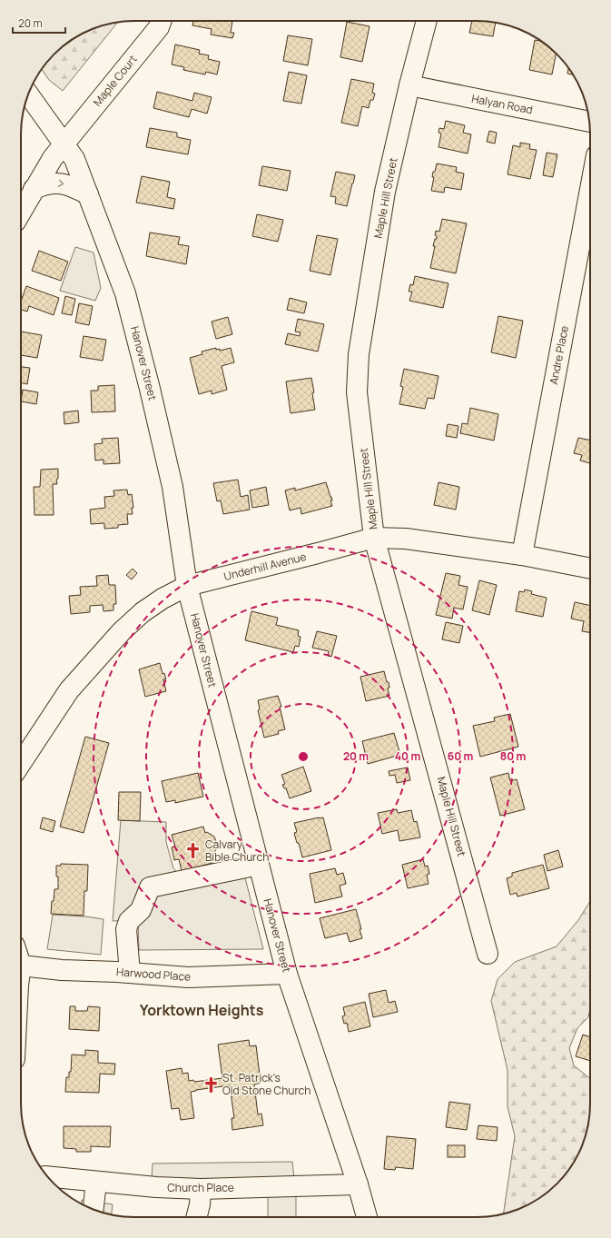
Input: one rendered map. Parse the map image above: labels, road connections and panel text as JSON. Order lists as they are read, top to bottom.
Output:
{
  "streets": {
    "street": [
      "Maple Court",
      "Halyan Road",
      "Maple Hill Street",
      "Andre Place",
      "Hanover Street",
      "Underhill Avenue",
      "Harwood Place",
      "Church Place"
    ]
  },
  "crossings": [
    ["Maple Court", "Hanover Street"],
    ["Halyan Road", "Maple Hill Street"],
    ["Maple Hill Street", "Underhill Avenue"],
    ["Andre Place", "Underhill Avenue"],
    ["Hanover Street", "Underhill Avenue"],
    ["Hanover Street", "Harwood Place"],
    ["Hanover Street", "Church Place"]
  ],
  "districts": ["Yorktown Heights"],
  "places": {
    "church": ["Calvary Bible Church", "St. Patrick's Old Stone Church"]
  },
  "scale_bar": "20 m",
  "rings": [
    "20 m",
    "40 m",
    "60 m",
    "80 m"
  ]
}
